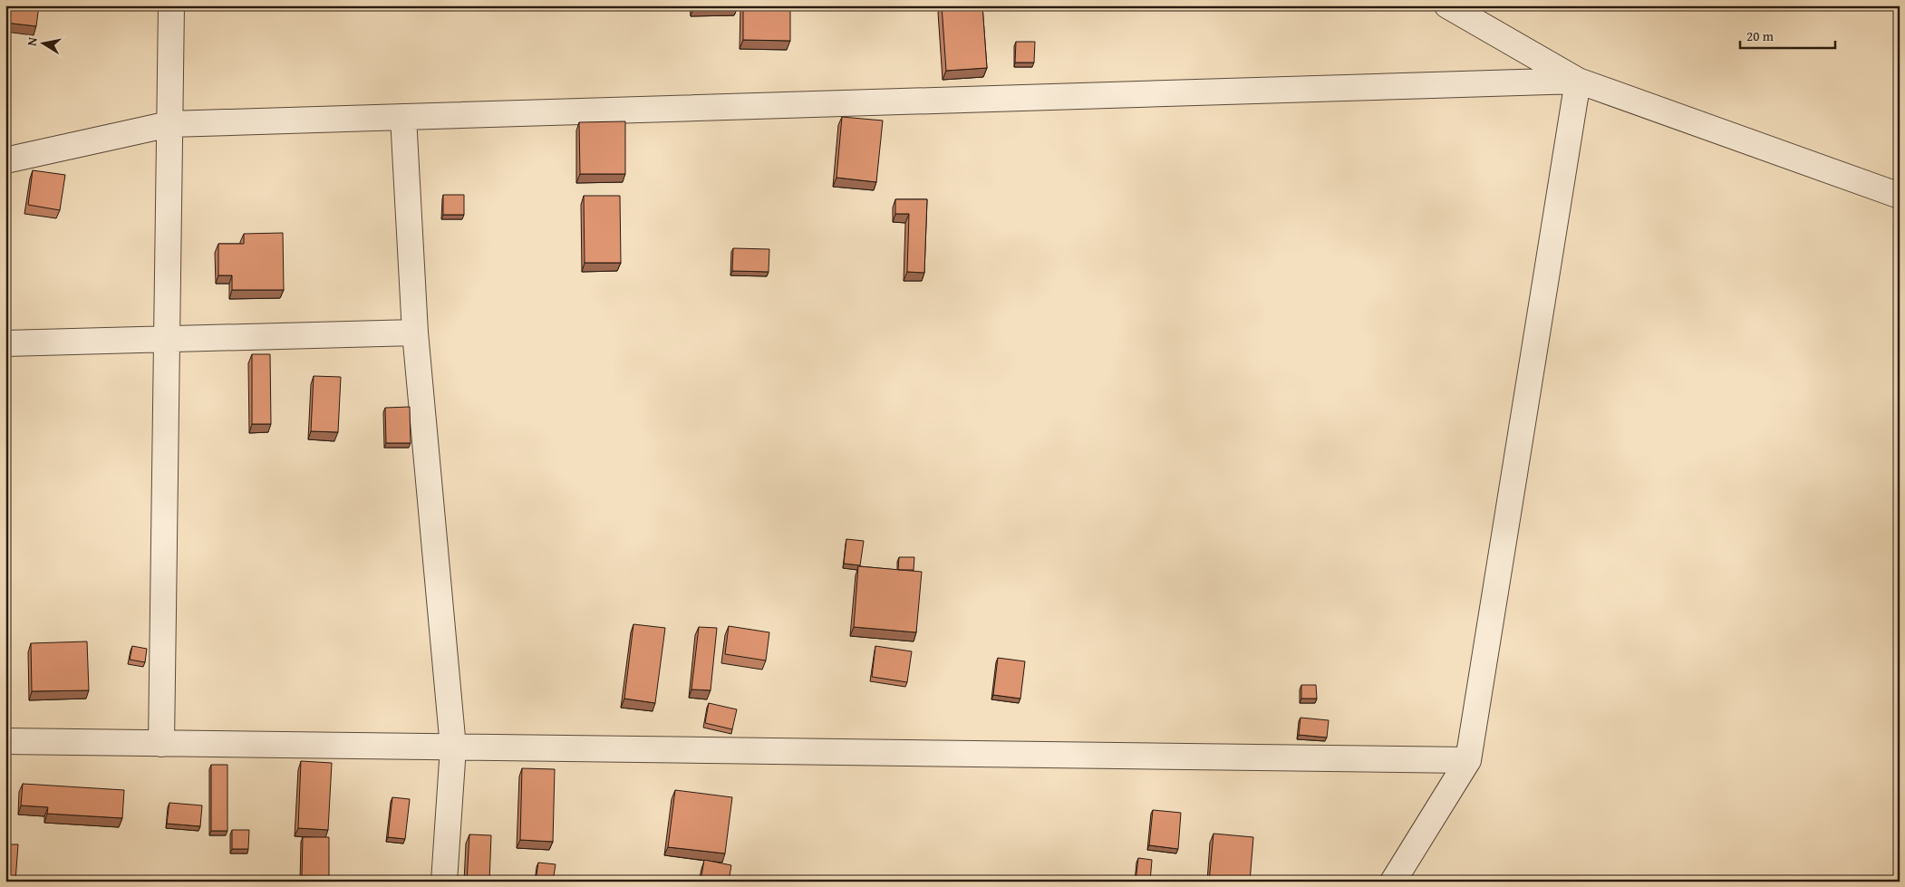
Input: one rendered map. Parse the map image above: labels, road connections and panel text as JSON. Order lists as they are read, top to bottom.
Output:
{
  "scale_bar": "20 m",
  "north": "left"
}
